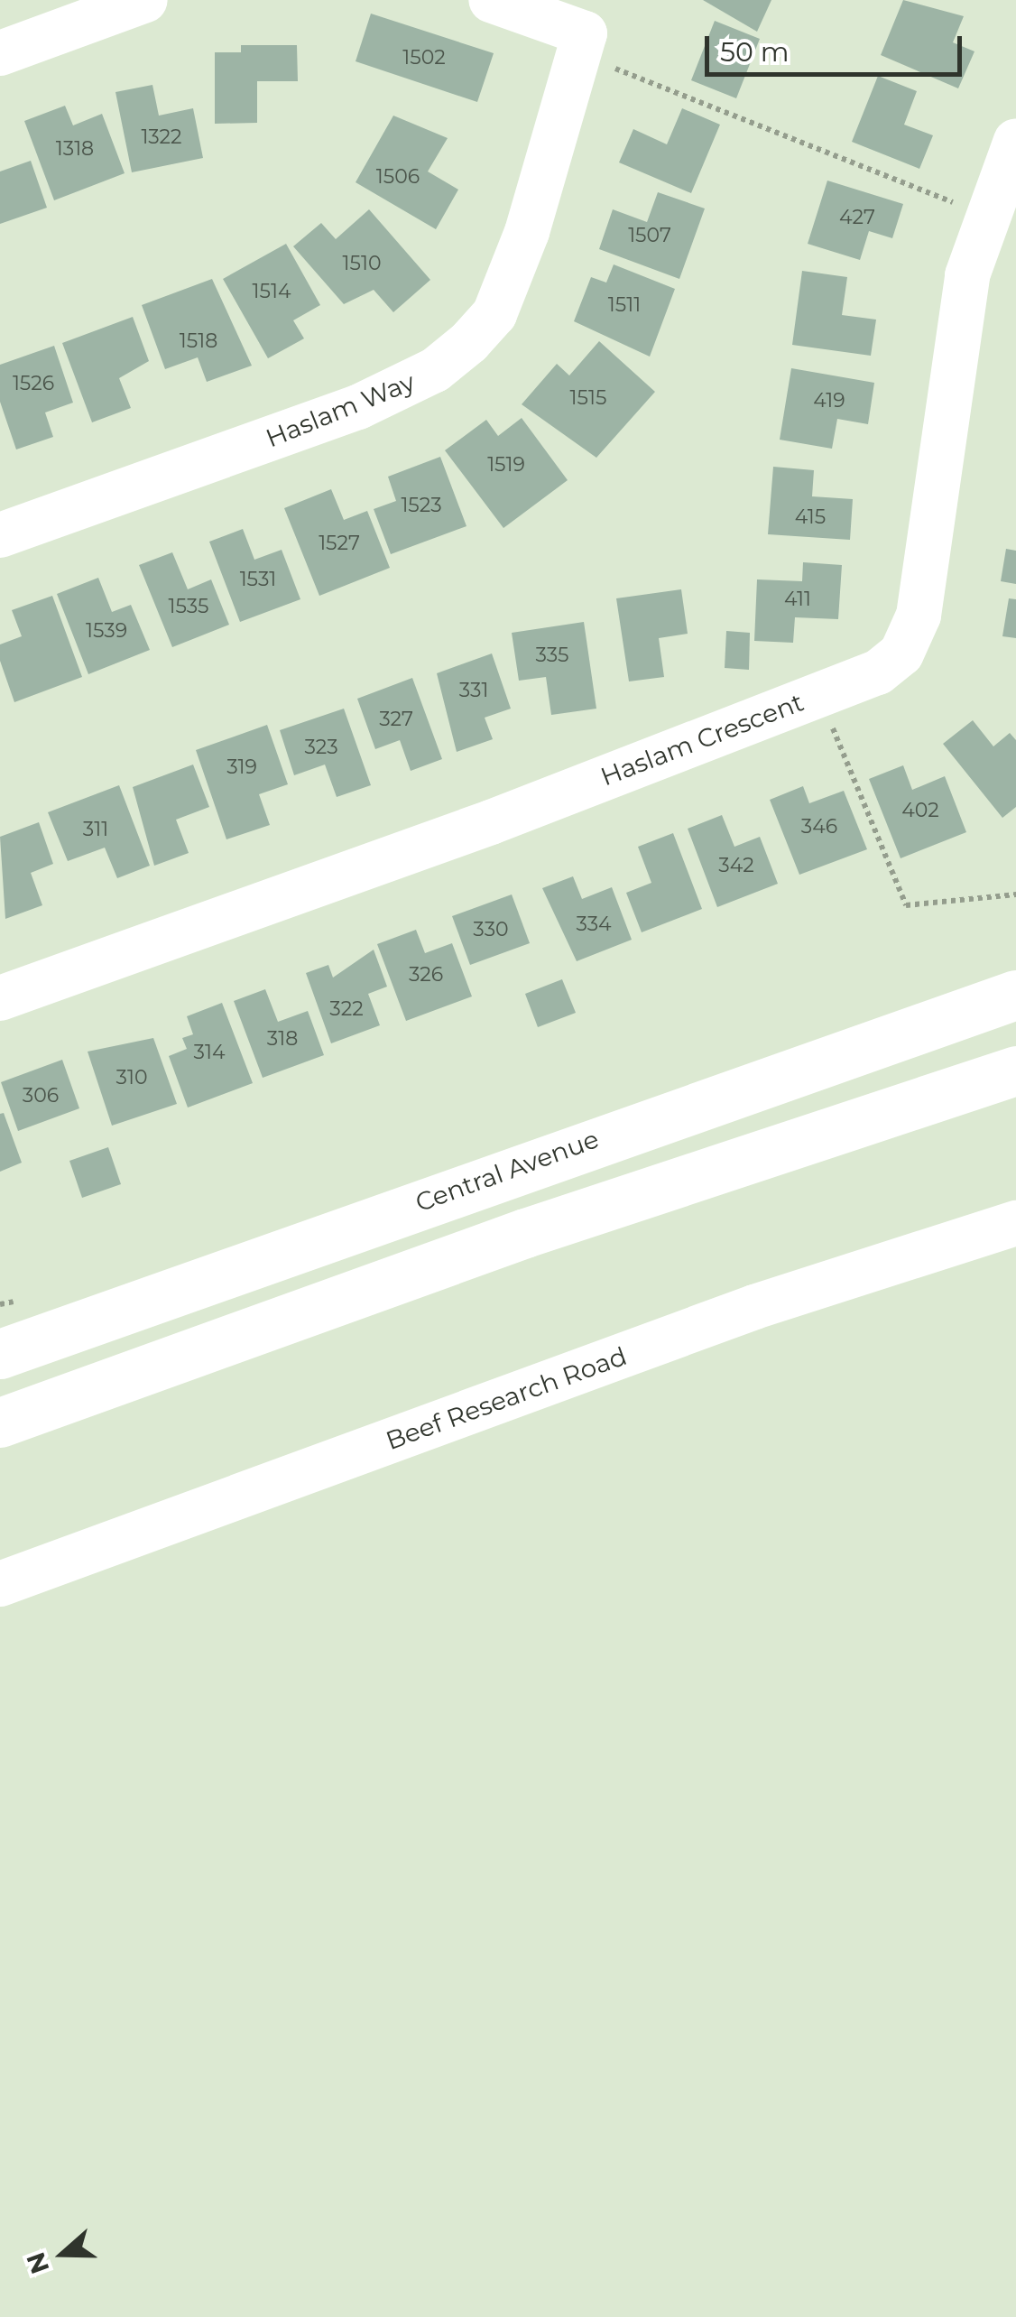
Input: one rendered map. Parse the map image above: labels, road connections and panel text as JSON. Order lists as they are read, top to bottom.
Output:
{
  "streets": {
    "main road": ["Central Avenue"],
    "street": ["Haslam Way", "Haslam Crescent", "Beef Research Road"]
  },
  "house_numbers": [
    "1502",
    "1322",
    "1318",
    "1506",
    "427",
    "1507",
    "1510",
    "1514",
    "1511",
    "1518",
    "1526",
    "1515",
    "419",
    "1519",
    "1523",
    "415",
    "1527",
    "1531",
    "411",
    "1535",
    "1539",
    "335",
    "331",
    "327",
    "323",
    "319",
    "402",
    "346",
    "311",
    "342",
    "334",
    "330",
    "326",
    "322",
    "318",
    "314",
    "310",
    "306"
  ],
  "scale_bar": "50 m",
  "north": "left"
}
